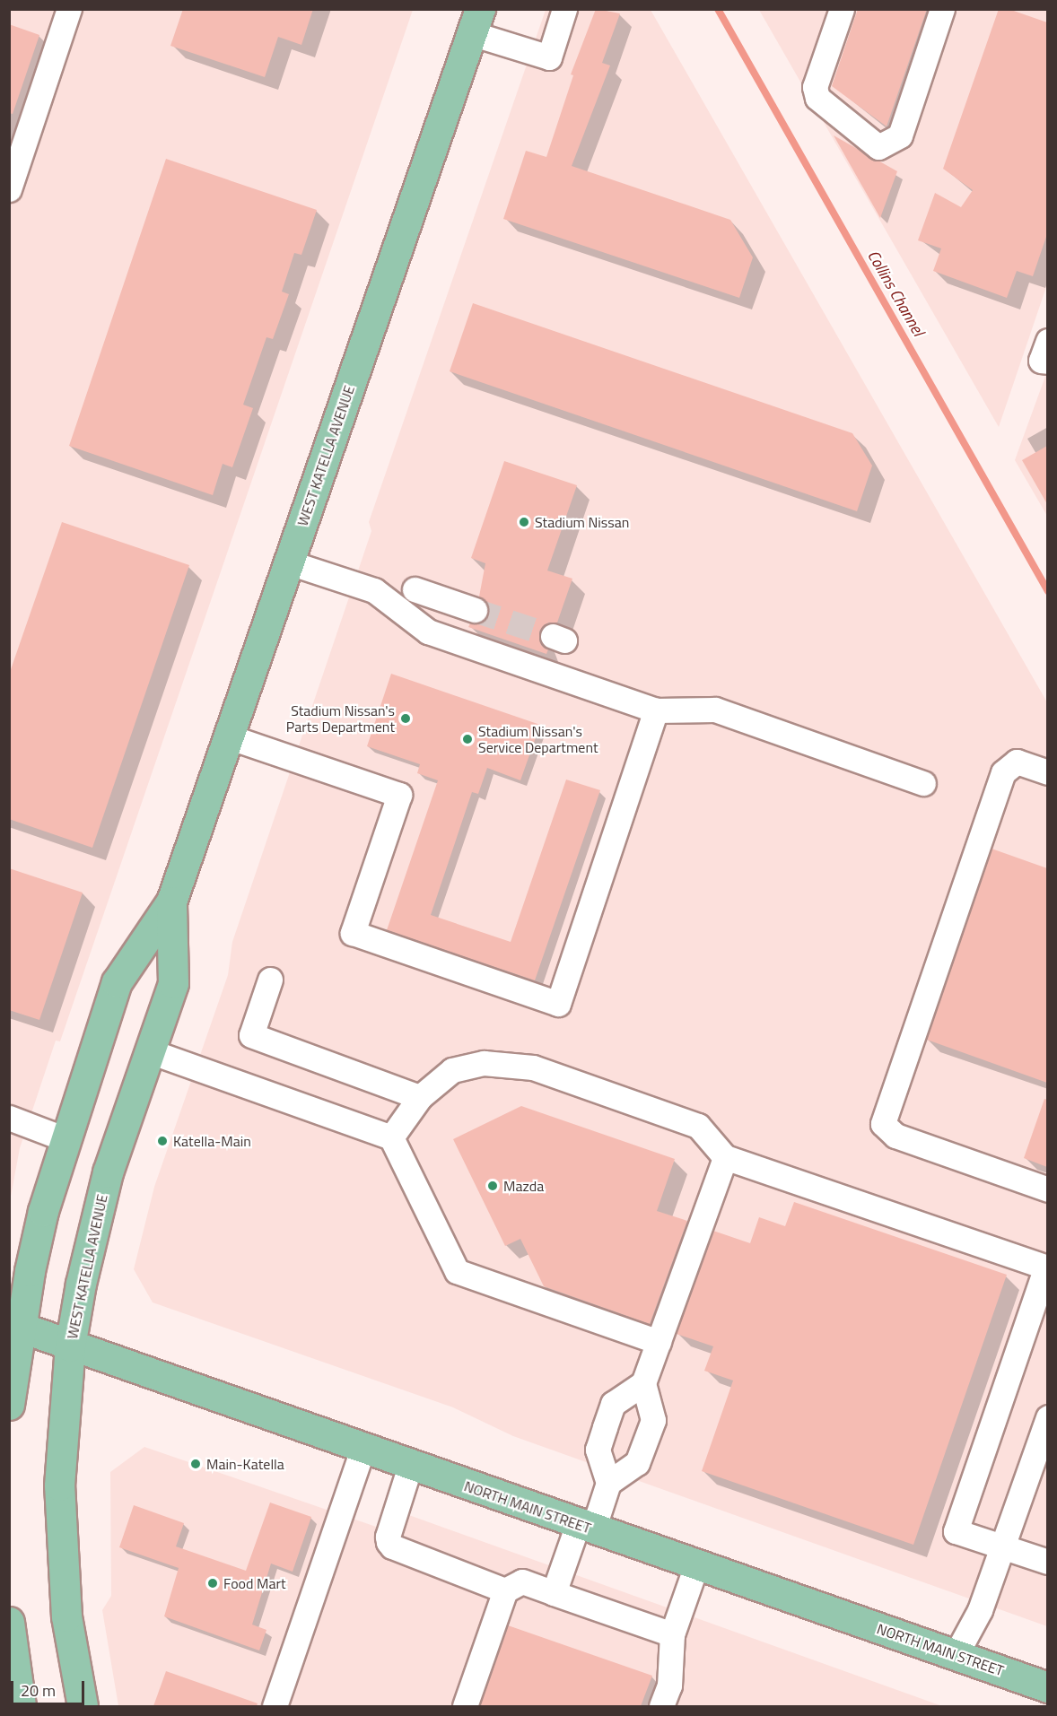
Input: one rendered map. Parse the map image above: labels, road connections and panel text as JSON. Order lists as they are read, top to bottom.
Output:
{
  "streets": {
    "main road": ["WEST KATELLA AVENUE", "NORTH MAIN STREET"]
  },
  "crossings": [
    ["WEST KATELLA AVENUE", "NORTH MAIN STREET"]
  ],
  "water": ["Collins Channel"],
  "places": [
    "Stadium Nissan",
    "Stadium Nissan's Parts Department",
    "Stadium Nissan's Service Department",
    "Katella-Main",
    "Mazda",
    "Main-Katella",
    "Food Mart"
  ],
  "scale_bar": "20 m"
}
